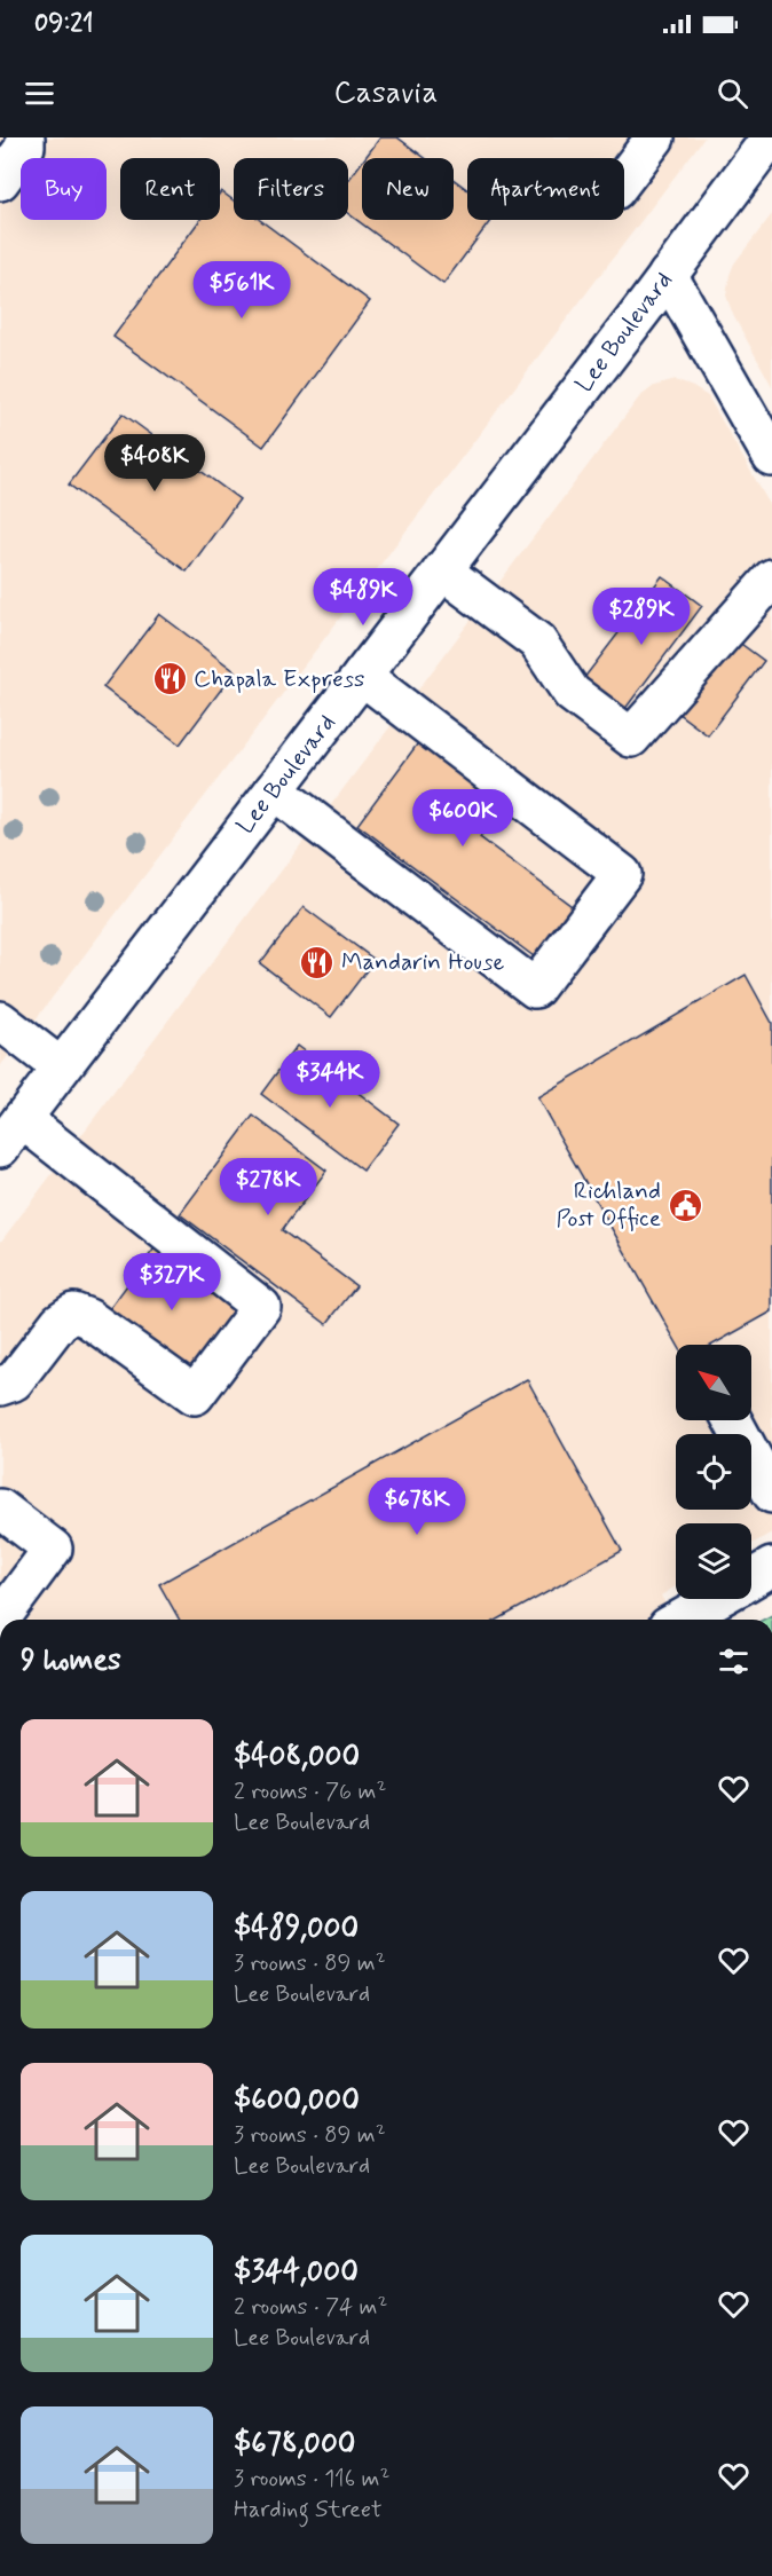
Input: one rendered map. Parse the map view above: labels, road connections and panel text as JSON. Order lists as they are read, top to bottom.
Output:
{
  "streets": {
    "street": ["Lee Boulevard"]
  },
  "places": {
    "restaurant": ["Chapala Express", "Mandarin House"],
    "public building": ["Richland Post Office"]
  },
  "north": "top left",
  "page": {
    "status": "09:21",
    "header": "Casavia",
    "chip": [
      "Buy",
      "Rent",
      "Filters",
      "New",
      "Apartment"
    ],
    "price": [
      "$561K",
      "$408K",
      "$489K",
      "$289K",
      "$600K",
      "$344K",
      "$278K",
      "$327K",
      "$678K"
    ],
    "heading": "9 homes",
    "list": [
      {
        "name": "$408,000",
        "note": "2 rooms · 76 m² · Lee Boulevard"
      },
      {
        "name": "$489,000",
        "note": "3 rooms · 89 m² · Lee Boulevard"
      },
      {
        "name": "$600,000",
        "note": "3 rooms · 89 m² · Lee Boulevard"
      },
      {
        "name": "$344,000",
        "note": "2 rooms · 74 m² · Lee Boulevard"
      },
      {
        "name": "$678,000",
        "note": "3 rooms · 116 m² · Harding Street"
      }
    ]
  }
}
